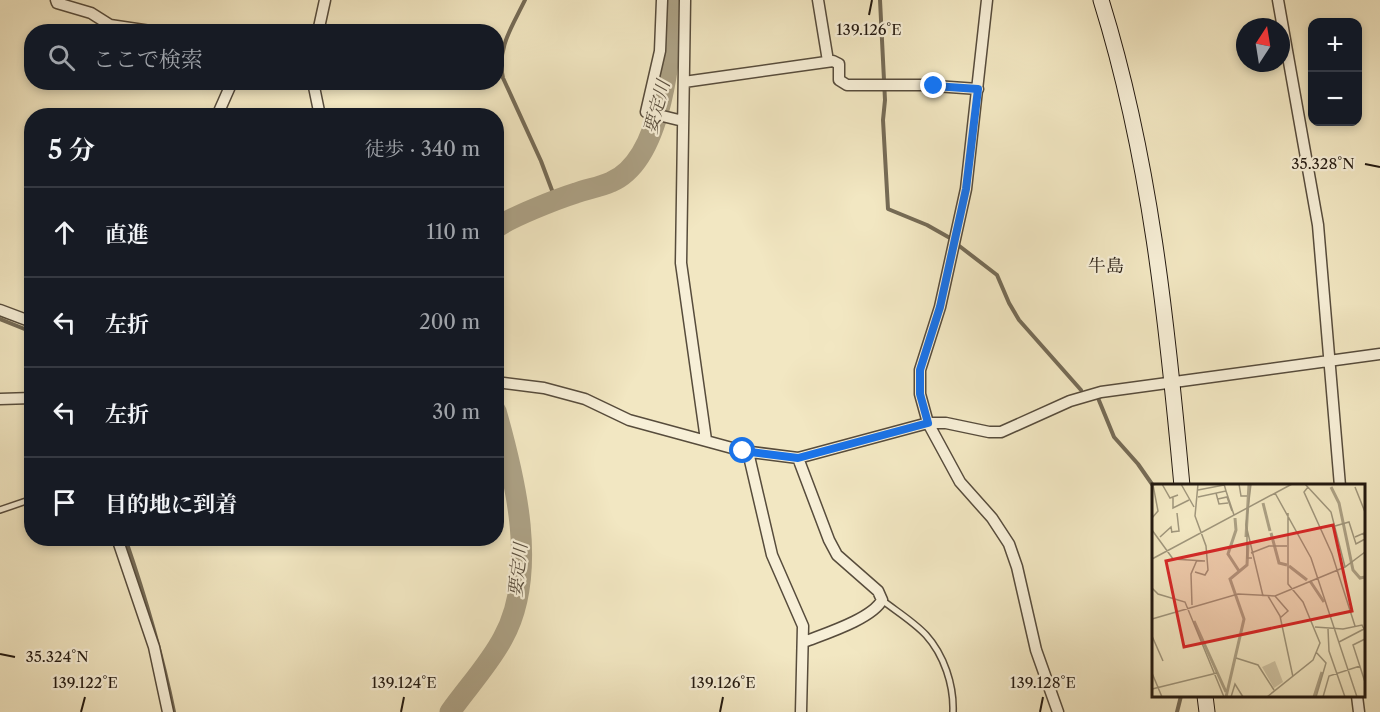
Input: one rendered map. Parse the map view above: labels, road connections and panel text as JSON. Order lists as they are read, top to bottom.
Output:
{
  "districts": ["牛島"],
  "water": ["要定川"],
  "north": "top",
  "page": {
    "map_buttons": ["+", "−"],
    "search": "ここで検索",
    "heading": ["5 分", "徒歩 · 340 m"],
    "list": [
      ["直進", "110 m"],
      ["左折", "200 m"],
      ["左折", "30 m"],
      "目的地に到着"
    ]
  },
  "coordinates": [
    "139.126°E",
    "35.328°N",
    "35.324°N",
    "139.122°E",
    "139.124°E",
    "139.128°E"
  ]
}
